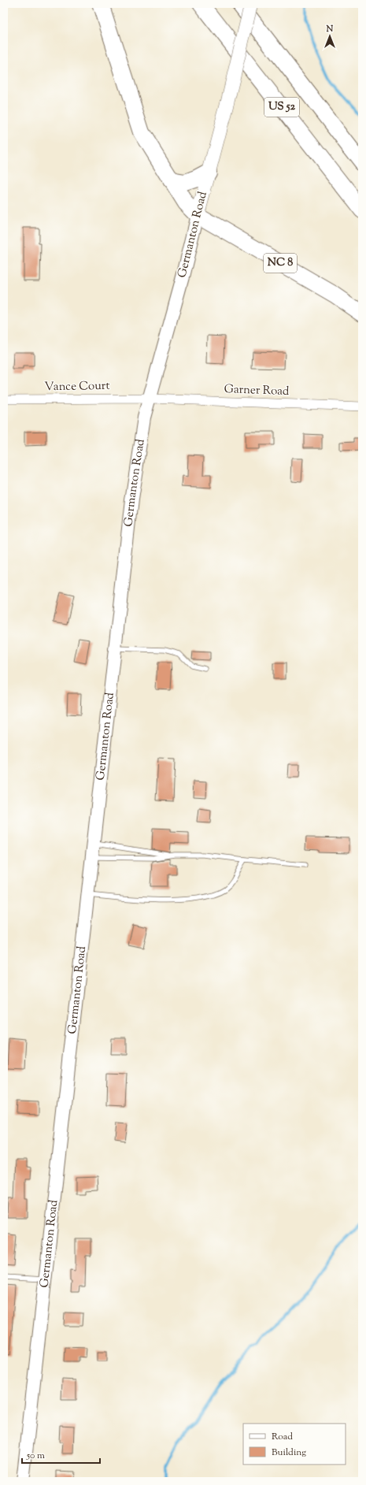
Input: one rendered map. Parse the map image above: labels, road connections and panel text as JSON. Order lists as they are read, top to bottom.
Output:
{
  "streets": {
    "highway": ["US 52", "NC 8"],
    "main road": ["Germanton Road"],
    "street": ["Vance Court", "Garner Road"]
  },
  "crossings": [
    ["Germanton Road", "NC 8"],
    ["Germanton Road", "Vance Court"],
    ["Germanton Road", "Garner Road"],
    ["Vance Court", "Garner Road"]
  ],
  "legend": ["Road", "Building"],
  "scale_bar": "50 m",
  "north": "top"
}
